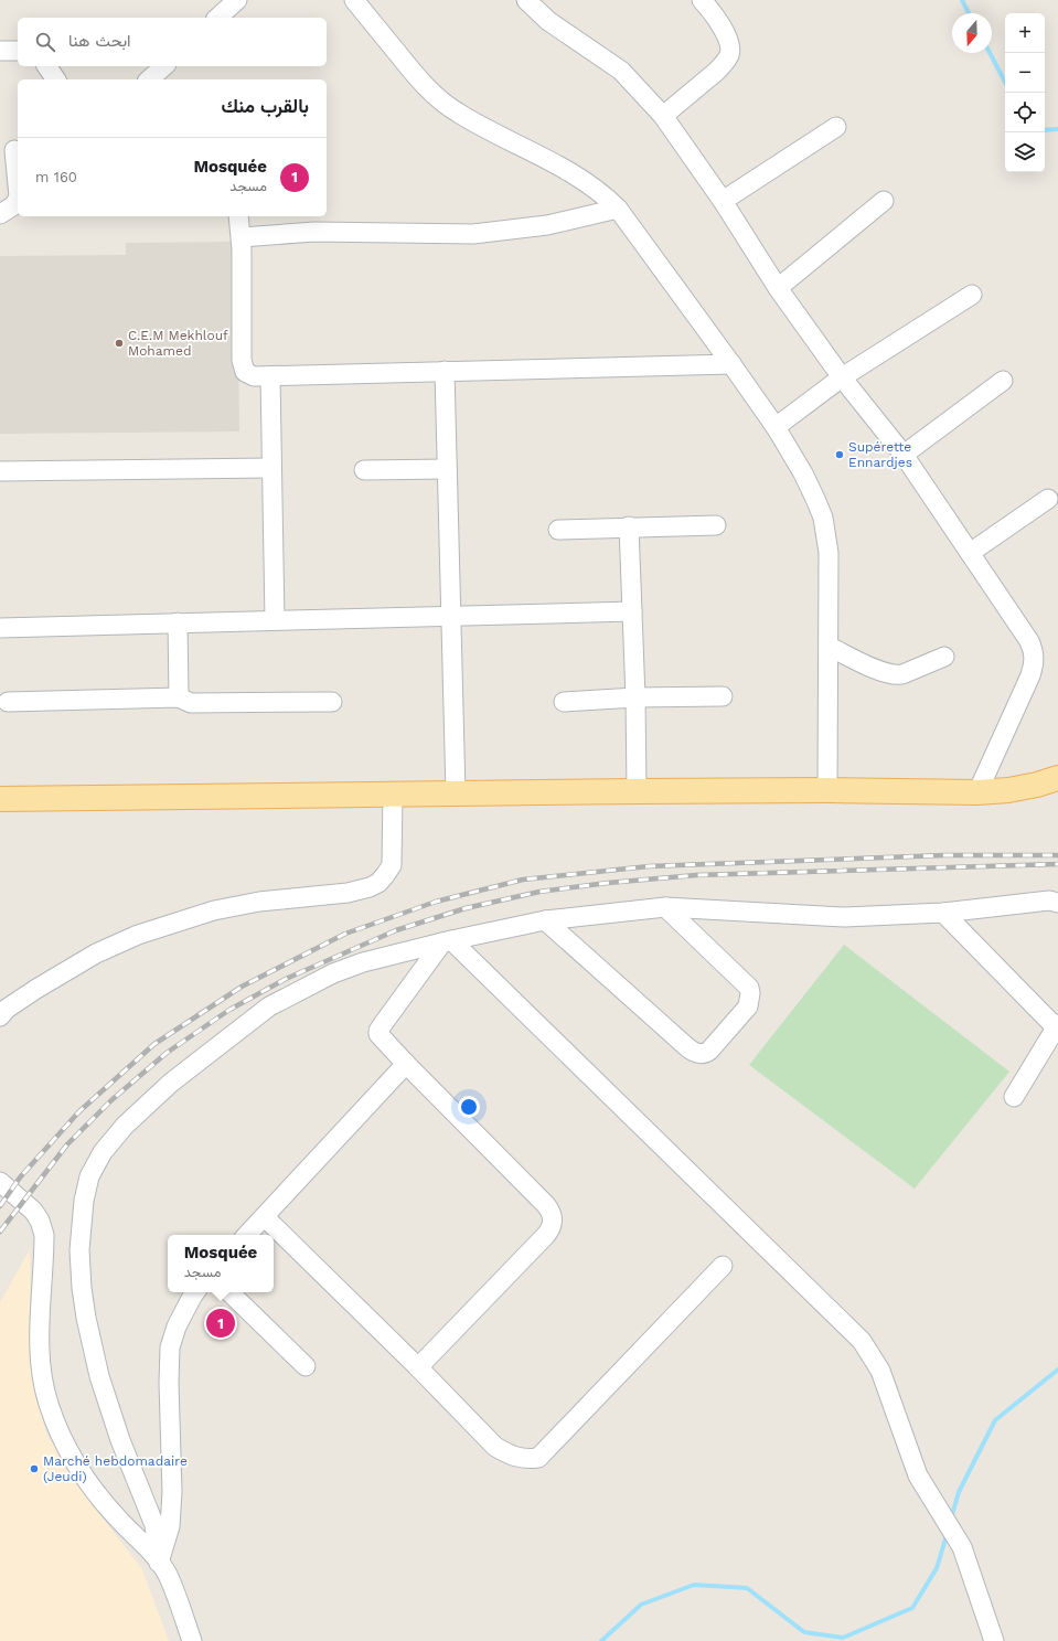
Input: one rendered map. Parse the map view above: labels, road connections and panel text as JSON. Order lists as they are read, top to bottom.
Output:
{
  "places": ["C.E.M Mekhlouf Mohamed", "Supérette Ennardjes", "Marché hebdomadaire (Jeudi)"],
  "north": "bottom",
  "page": {
    "map_buttons": ["+", "−"],
    "search": "ابحث هنا",
    "heading": "بالقرب منك",
    "list": [
      {
        "mark": "1",
        "name": "Mosquée",
        "note": "مسجد",
        "value": "160 m"
      }
    ],
    "popup": ["Mosquée", "مسجد"],
    "pins": "1"
  }
}
